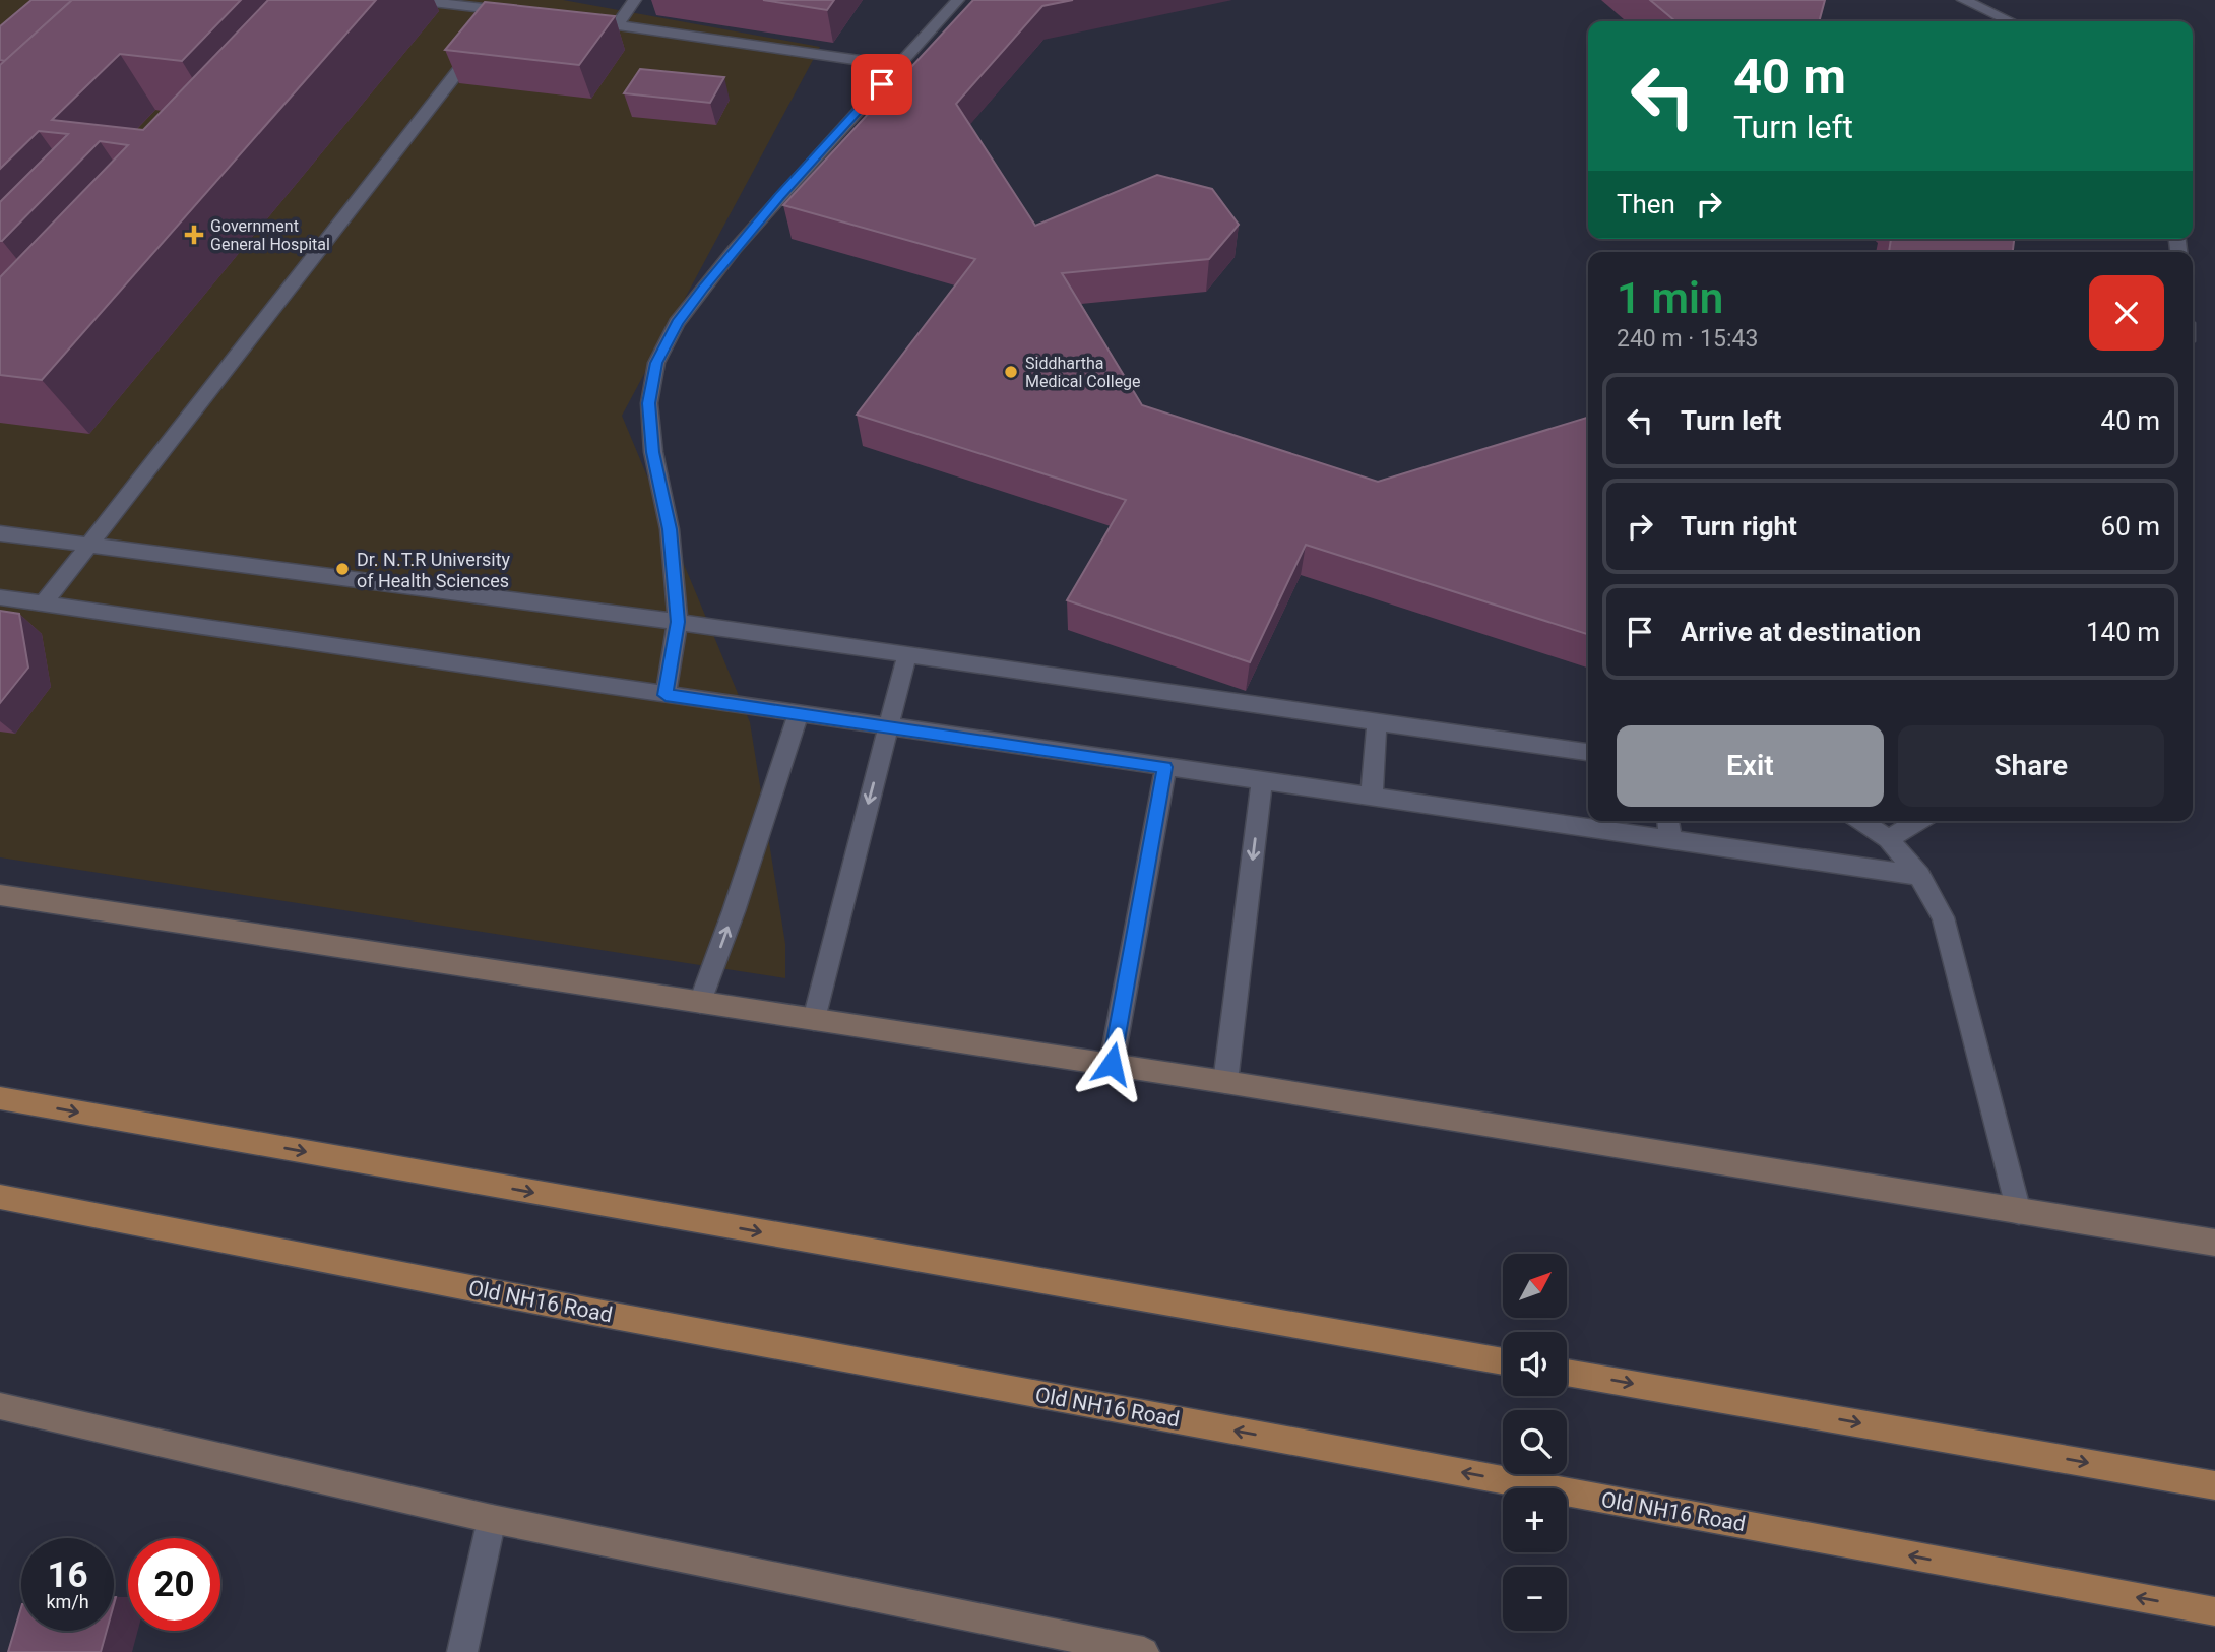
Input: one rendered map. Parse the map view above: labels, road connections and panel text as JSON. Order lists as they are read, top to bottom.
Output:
{
  "streets": {
    "main road": ["Old NH16 Road"]
  },
  "places": {
    "health": ["Government General Hospital"],
    "other": ["Siddhartha Medical College", "Dr. N.T.R University of Health Sciences"]
  },
  "north": "top right",
  "page": {
    "turn": ["40 m", "Turn left"],
    "then": "Then",
    "heading": ["1 min", "240 m · 15:43"],
    "list": [
      {
        "name": "Turn left",
        "value": "40 m"
      },
      {
        "name": "Turn right",
        "value": "60 m"
      },
      {
        "name": "Arrive at destination",
        "value": "140 m"
      }
    ],
    "buttons": ["Exit", "Share"],
    "map_buttons": ["+", "−"],
    "speed": "16 km/h",
    "limit": "20"
  }
}
